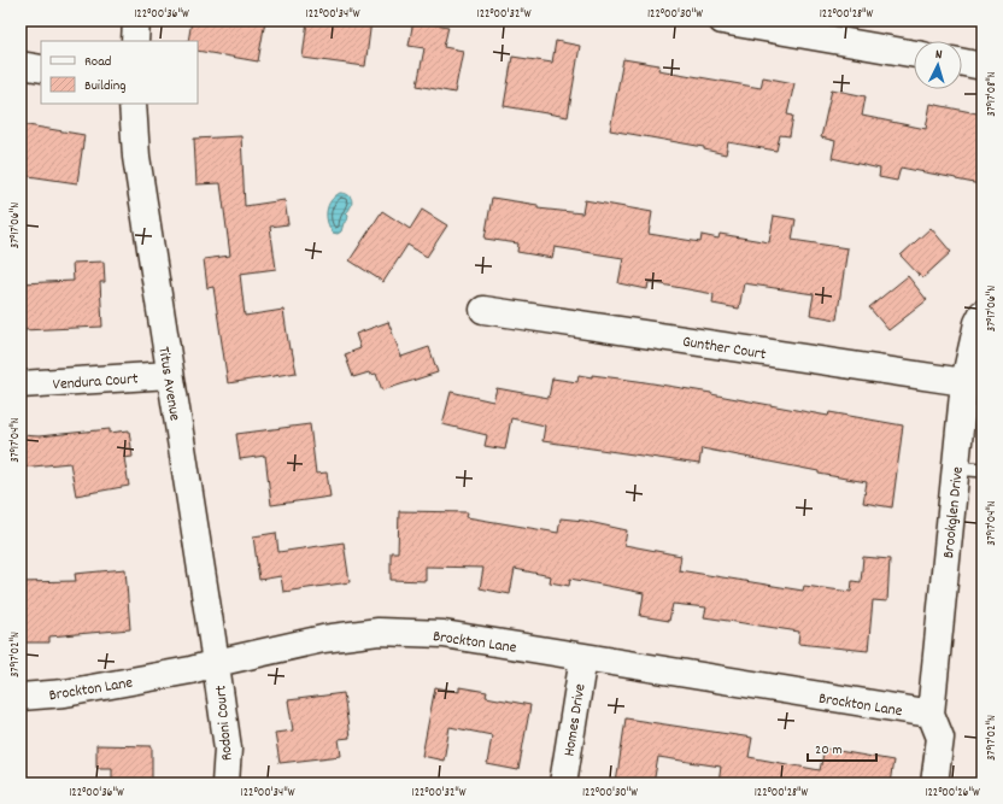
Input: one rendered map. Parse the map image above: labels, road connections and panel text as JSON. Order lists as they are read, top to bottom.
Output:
{
  "streets": {
    "street": [
      "Gunther Court",
      "Vendura Court",
      "Titus Avenue",
      "Brookglen Drive",
      "Brockton Lane",
      "Homes Drive",
      "Rodoni Court"
    ]
  },
  "crossings": [
    ["Gunther Court", "Brookglen Drive"],
    ["Vendura Court", "Titus Avenue"],
    ["Titus Avenue", "Brockton Lane"],
    ["Titus Avenue", "Rodoni Court"],
    ["Brookglen Drive", "Brockton Lane"],
    ["Brockton Lane", "Homes Drive"],
    ["Brockton Lane", "Rodoni Court"]
  ],
  "legend": ["Road", "Building"],
  "scale_bar": "20 m",
  "north": "top",
  "coordinates": [
    "122°00'36\"W",
    "122°00'34\"W",
    "122°00'32\"W",
    "122°00'30\"W",
    "122°00'28\"W",
    "37°17'08\"N",
    "37°17'06\"N",
    "37°17'04\"N",
    "37°17'02\"N",
    "122°00'26\"W"
  ]
}
